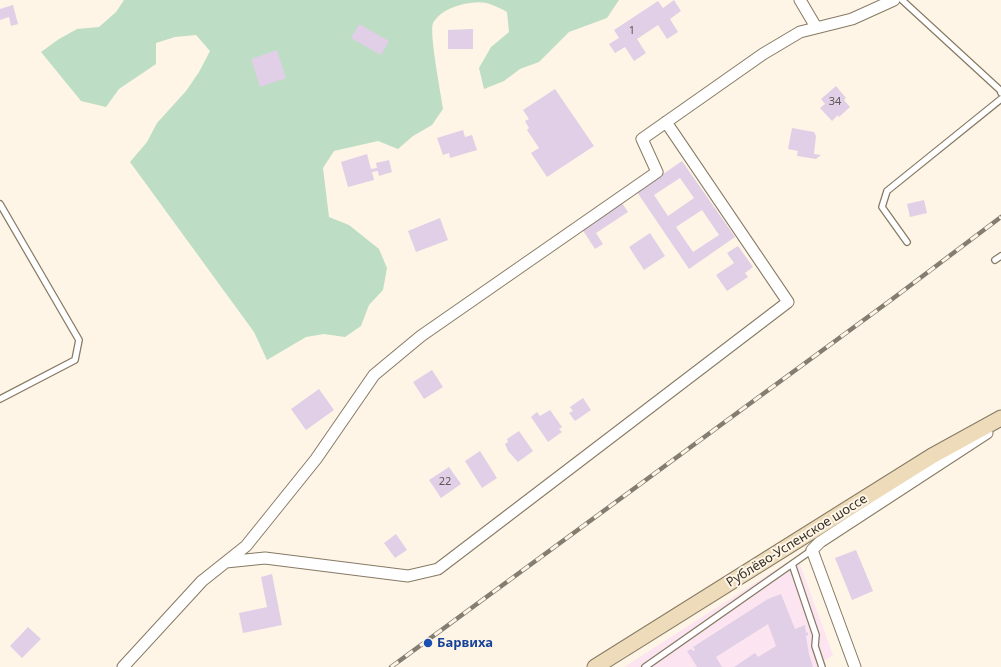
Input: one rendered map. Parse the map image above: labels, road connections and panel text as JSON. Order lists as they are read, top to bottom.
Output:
{
  "streets": {
    "main road": ["Рублёво-Успенское шоссе"]
  },
  "places": ["Барвиха"],
  "house_numbers": ["1", "34", "22"]
}
